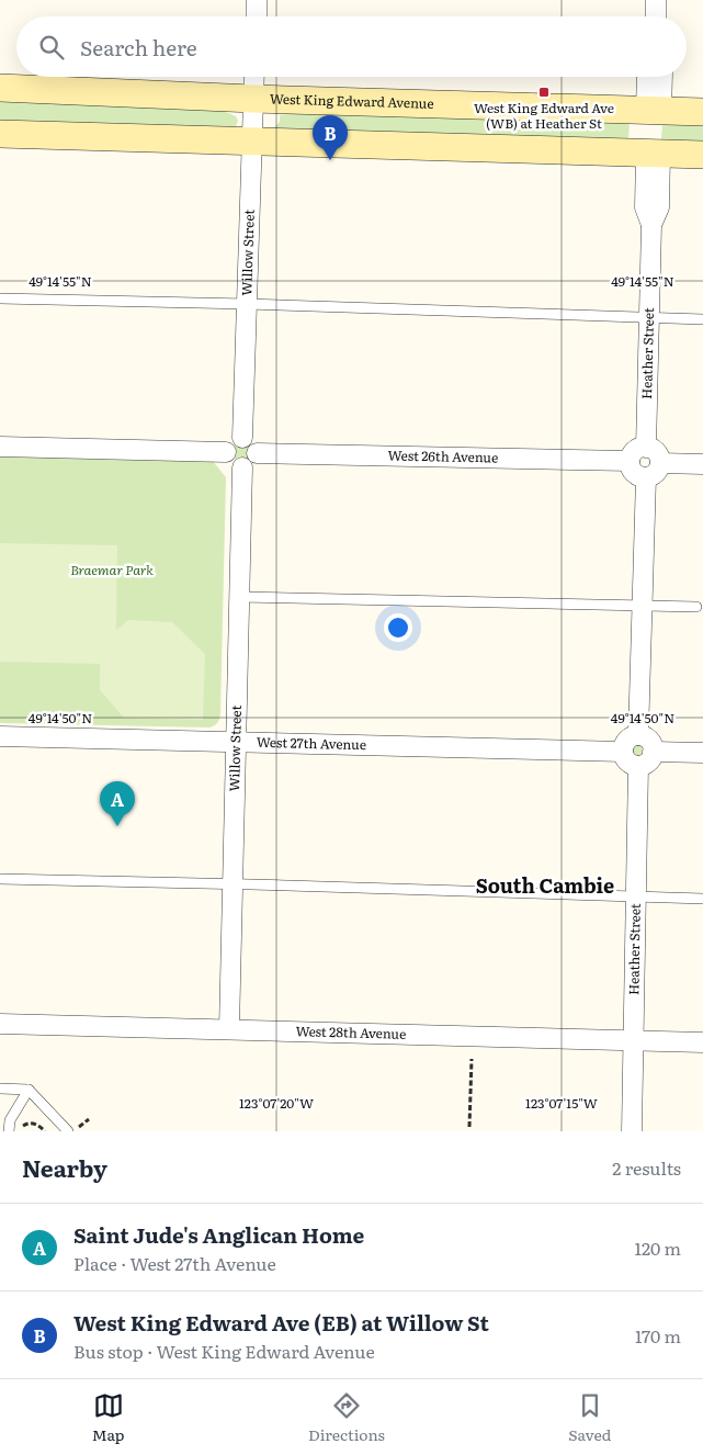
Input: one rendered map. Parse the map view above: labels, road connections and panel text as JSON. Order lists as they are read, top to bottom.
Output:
{
  "streets": {
    "main road": ["West King Edward Avenue"],
    "street": [
      "Willow Street",
      "Heather Street",
      "West 26th Avenue",
      "West 27th Avenue",
      "West 28th Avenue"
    ]
  },
  "crossings": [
    ["West King Edward Avenue", "Willow Street"],
    ["Willow Street", "West 26th Avenue"],
    ["Willow Street", "West 27th Avenue"],
    ["Willow Street", "West 28th Avenue"],
    ["Heather Street", "West 26th Avenue"],
    ["Heather Street", "West 27th Avenue"],
    ["Heather Street", "West 28th Avenue"]
  ],
  "districts": ["South Cambie"],
  "parks": ["Braemar Park"],
  "places": {
    "transit": ["West King Edward Ave (WB) at Heather St"]
  },
  "page": {
    "search": "Search here",
    "pins": ["B", "A"],
    "heading": ["Nearby", "2 results"],
    "list": [
      {
        "mark": "A",
        "name": "Saint Jude's Anglican Home",
        "note": "Place · West 27th Avenue",
        "value": "120 m"
      },
      {
        "mark": "B",
        "name": "West King Edward Ave (EB) at Willow St",
        "note": "Bus stop · West King Edward Avenue",
        "value": "170 m"
      }
    ],
    "nav": ["Map", "Directions", "Saved"]
  },
  "coordinates": [
    "49°14'55\"N",
    "49°14'50\"N",
    "123°07'20\"W",
    "123°07'15\"W"
  ]
}
